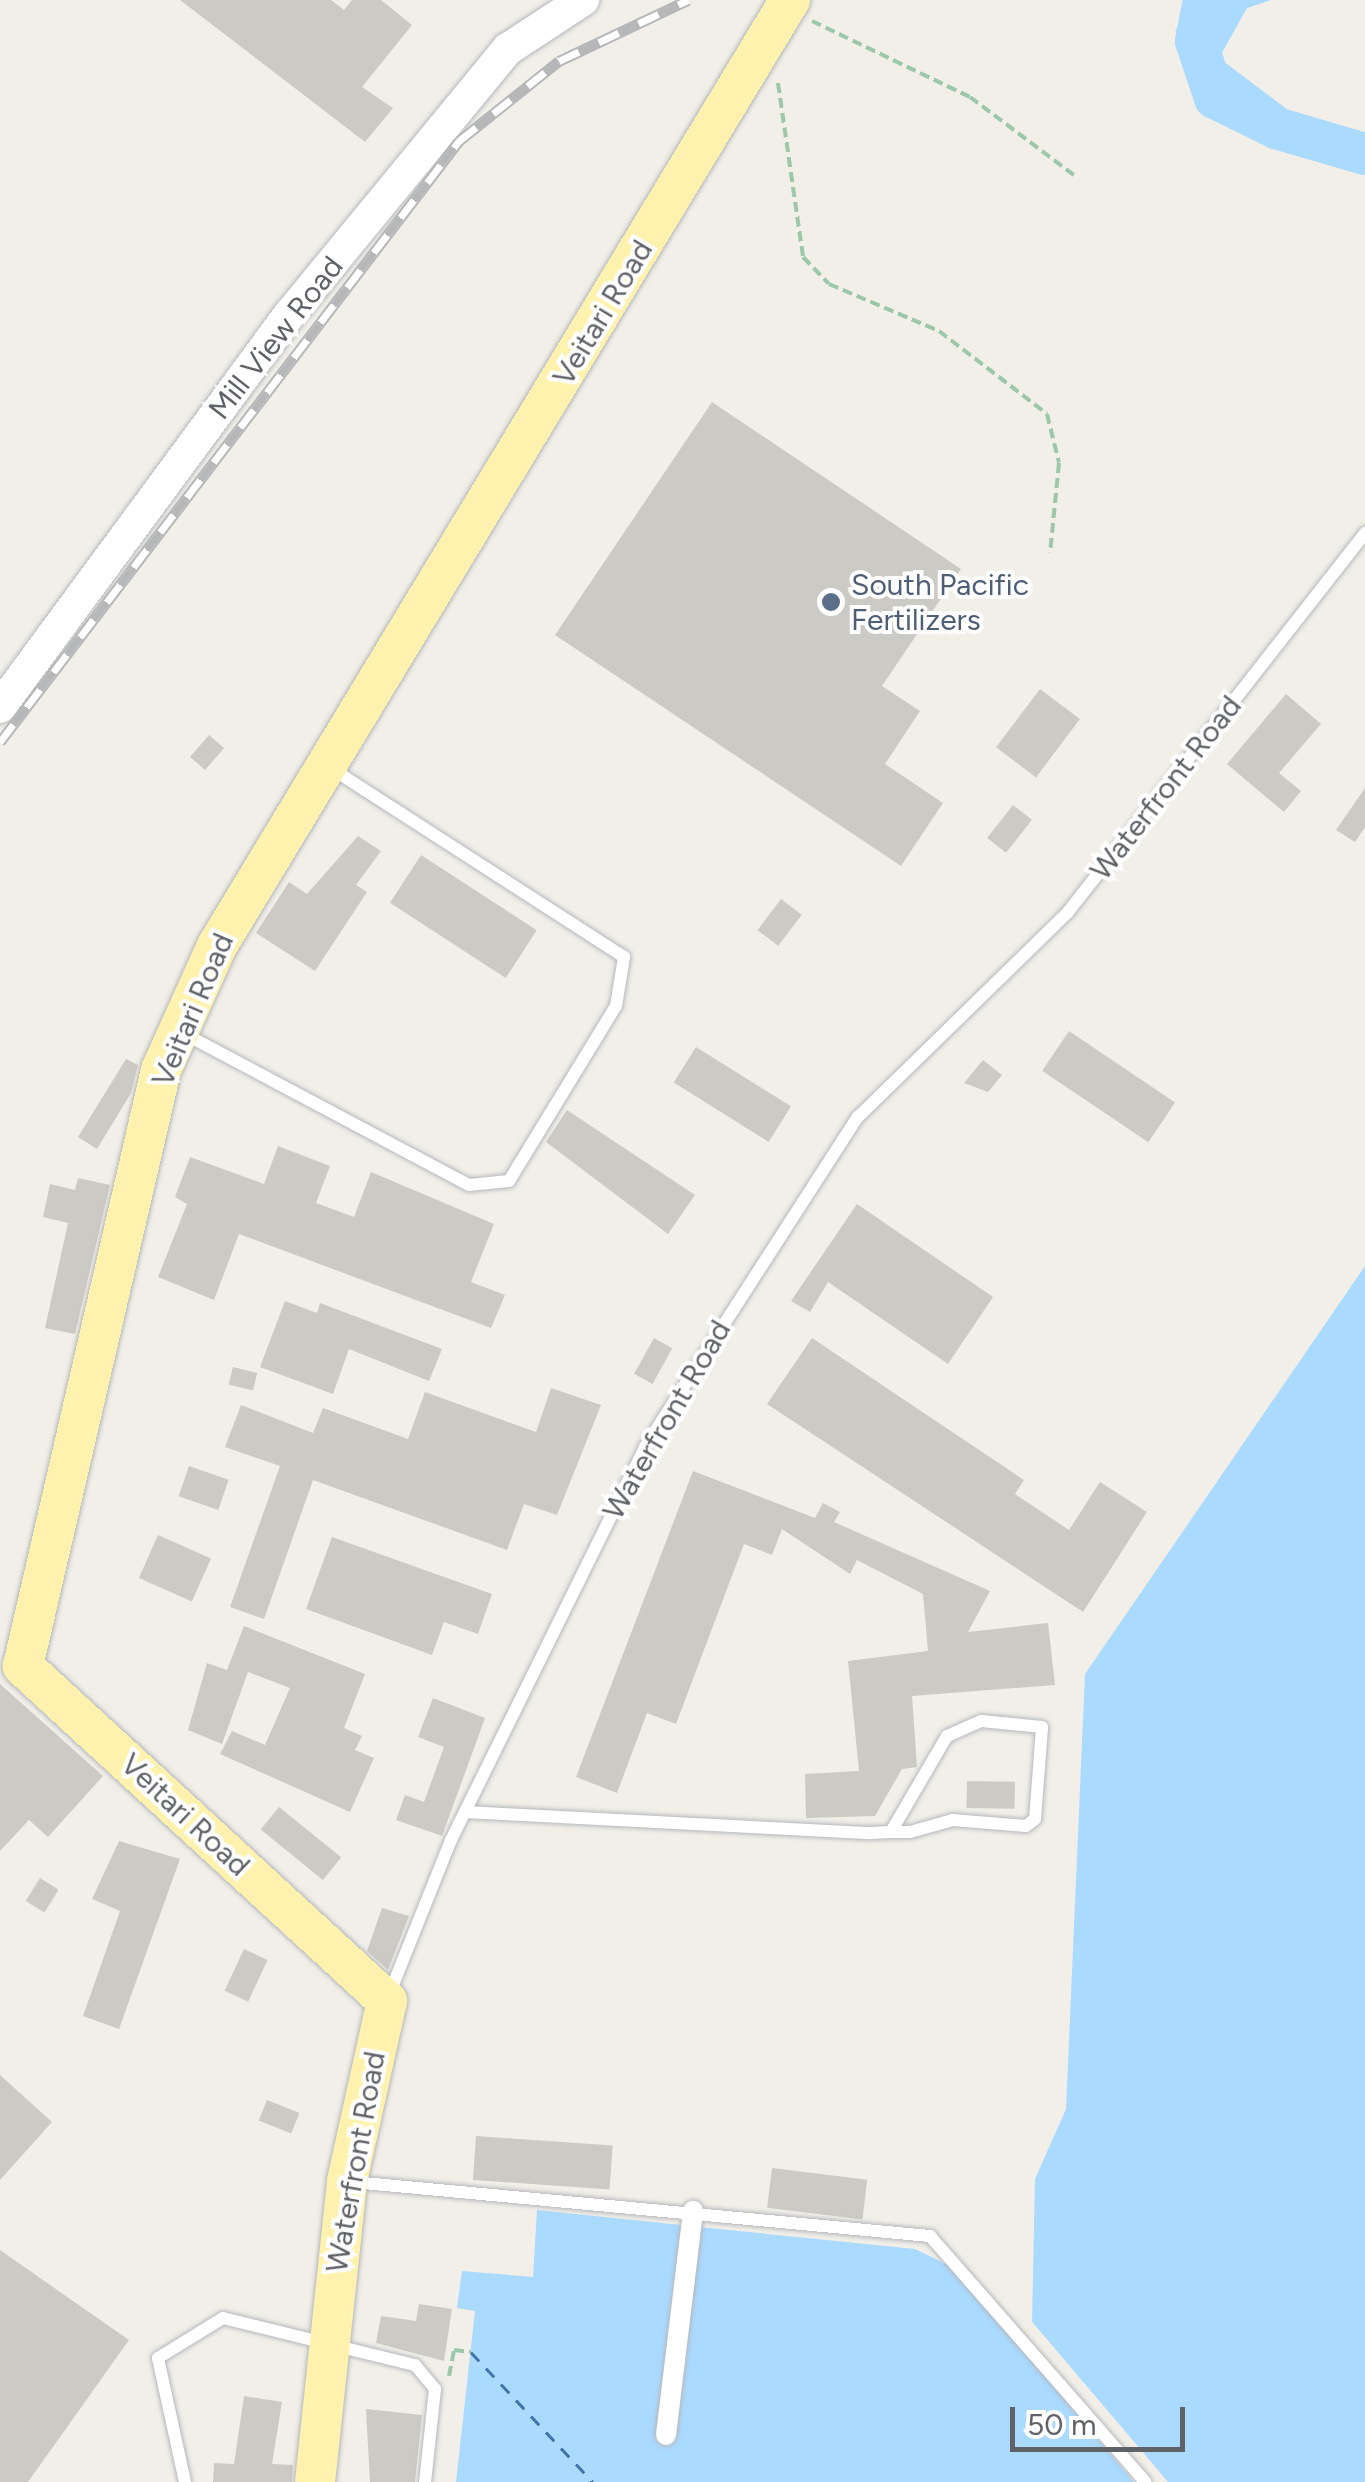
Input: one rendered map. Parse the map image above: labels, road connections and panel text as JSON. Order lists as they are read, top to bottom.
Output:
{
  "streets": {
    "main road": ["Veitari Road", "Waterfront Road"],
    "street": ["Mill View Road"]
  },
  "crossings": [
    ["Veitari Road", "Waterfront Road"]
  ],
  "places": ["South Pacific Fertilizers"],
  "scale_bar": "50 m"
}
